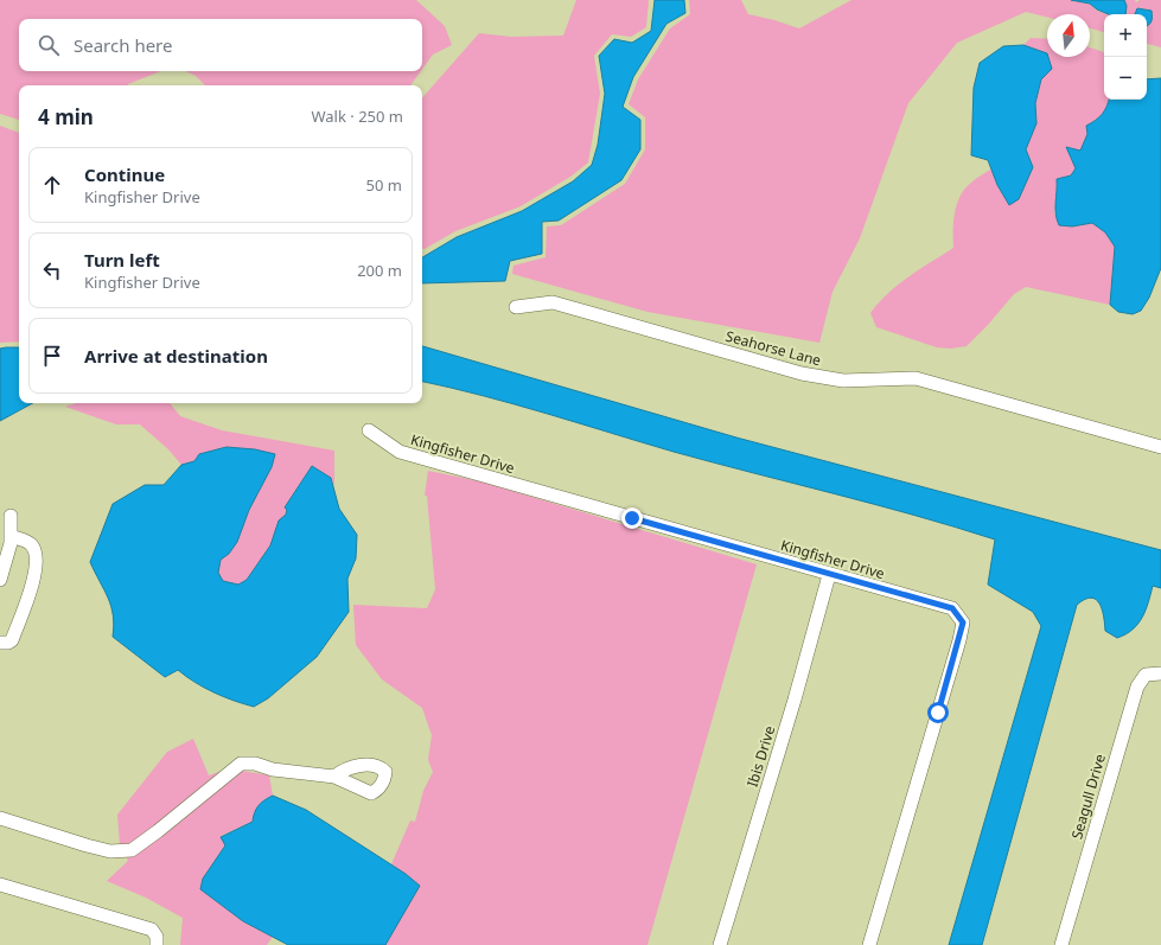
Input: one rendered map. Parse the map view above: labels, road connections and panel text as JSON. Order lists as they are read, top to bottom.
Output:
{
  "streets": {
    "street": [
      "Seahorse Lane",
      "Kingfisher Drive",
      "Ibis Drive",
      "Seagull Drive"
    ]
  },
  "crossings": [
    ["Kingfisher Drive", "Ibis Drive"]
  ],
  "north": "top",
  "page": {
    "map_buttons": ["+", "−"],
    "search": "Search here",
    "heading": ["4 min", "Walk · 250 m"],
    "list": [
      ["Continue", "Kingfisher Drive", "50 m"],
      ["Turn left", "Kingfisher Drive", "200 m"],
      "Arrive at destination"
    ]
  }
}
